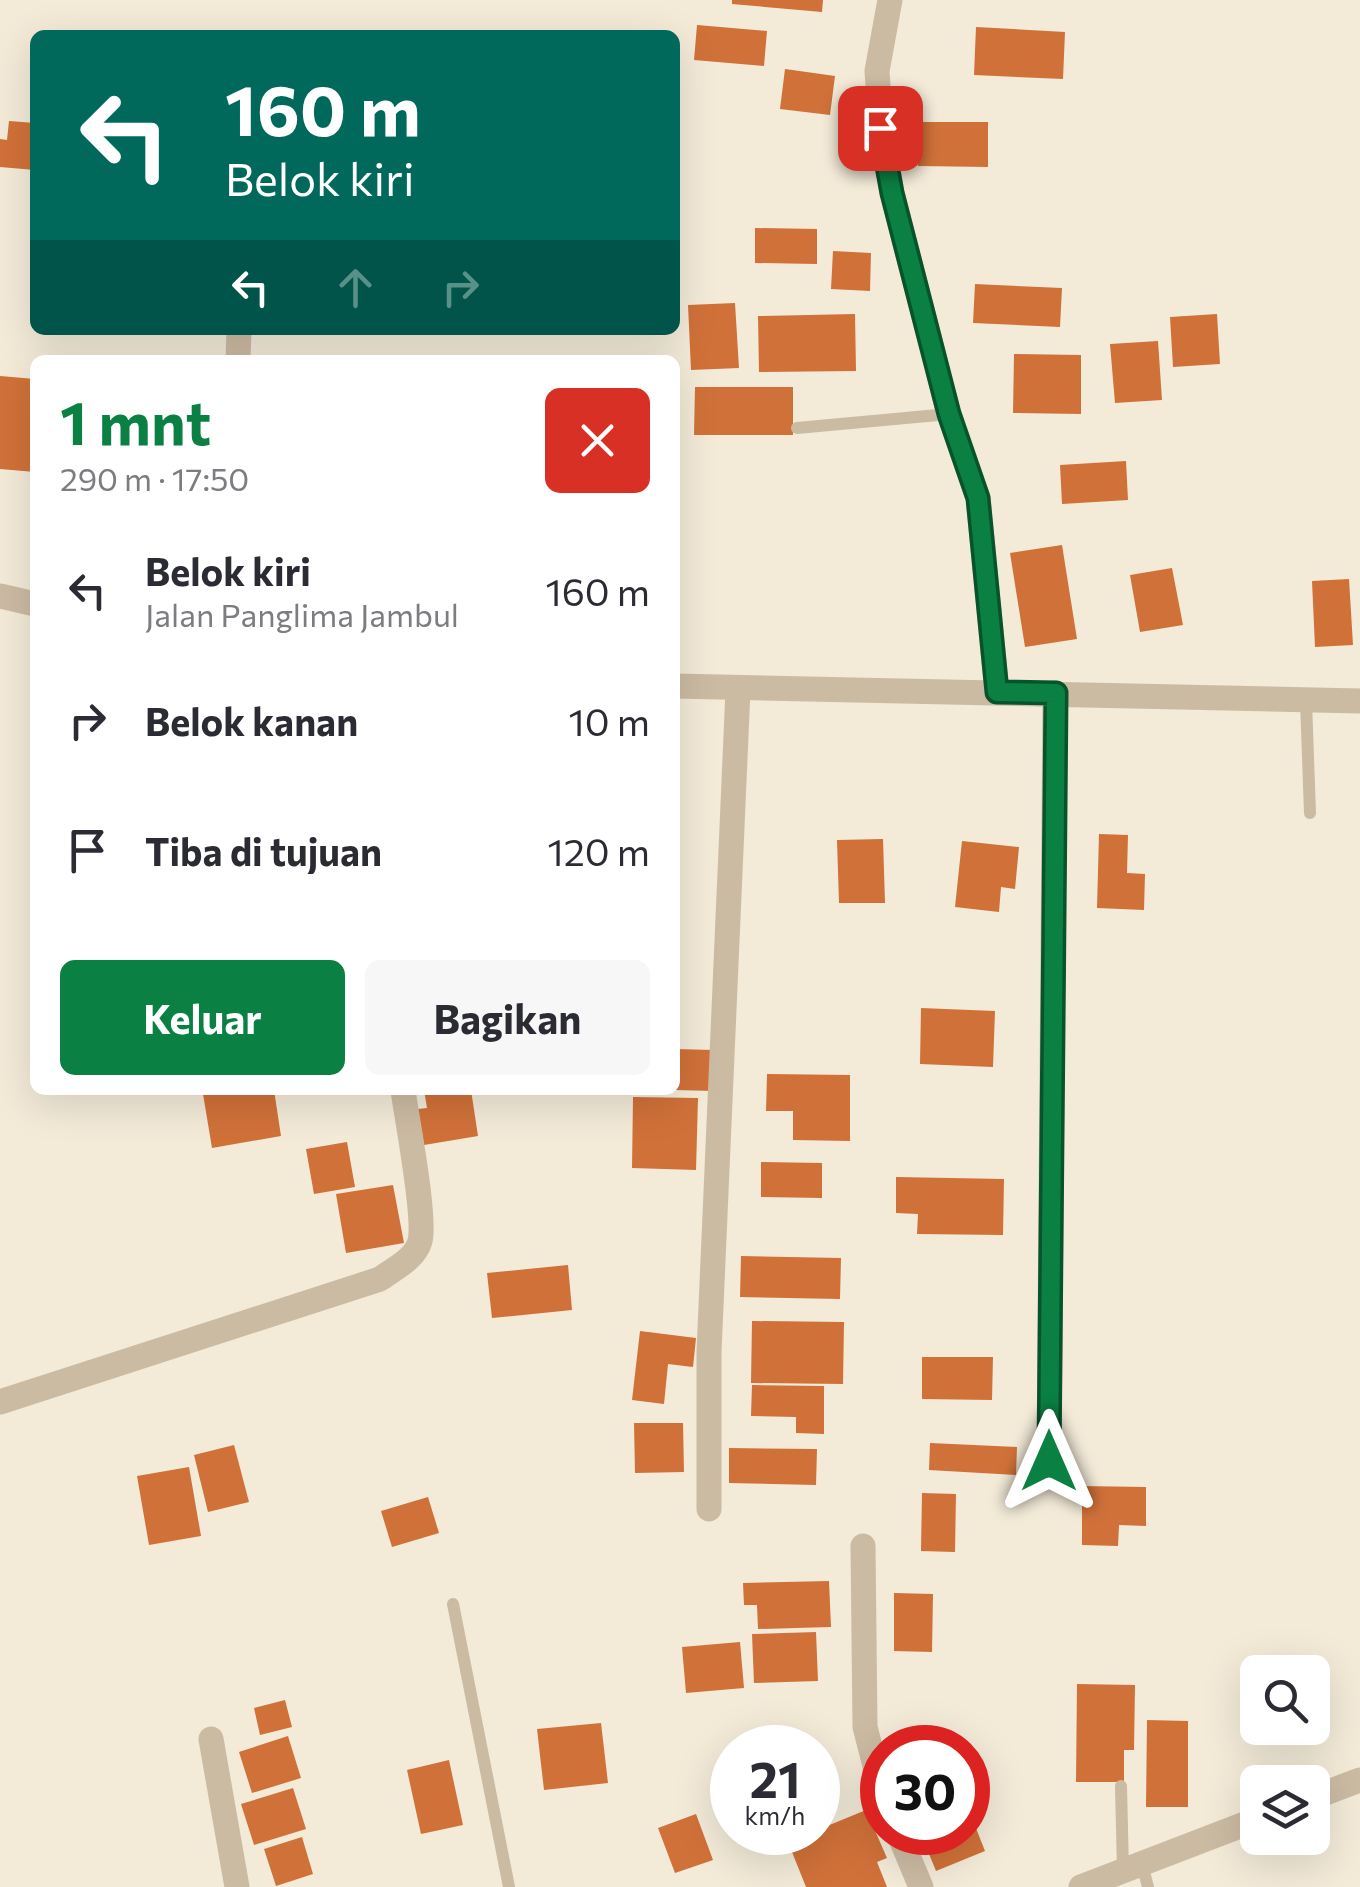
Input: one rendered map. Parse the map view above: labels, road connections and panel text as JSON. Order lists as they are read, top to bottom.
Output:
{
  "page": {
    "turn": ["160 m", "Belok kiri"],
    "heading": ["1 mnt", "290 m · 17:50"],
    "list": [
      {
        "name": "Belok kiri",
        "note": "Jalan Panglima Jambul",
        "value": "160 m"
      },
      {
        "name": "Belok kanan",
        "value": "10 m"
      },
      {
        "name": "Tiba di tujuan",
        "value": "120 m"
      }
    ],
    "buttons": ["Keluar", "Bagikan"],
    "speed": "21 km/h",
    "limit": "30"
  }
}
